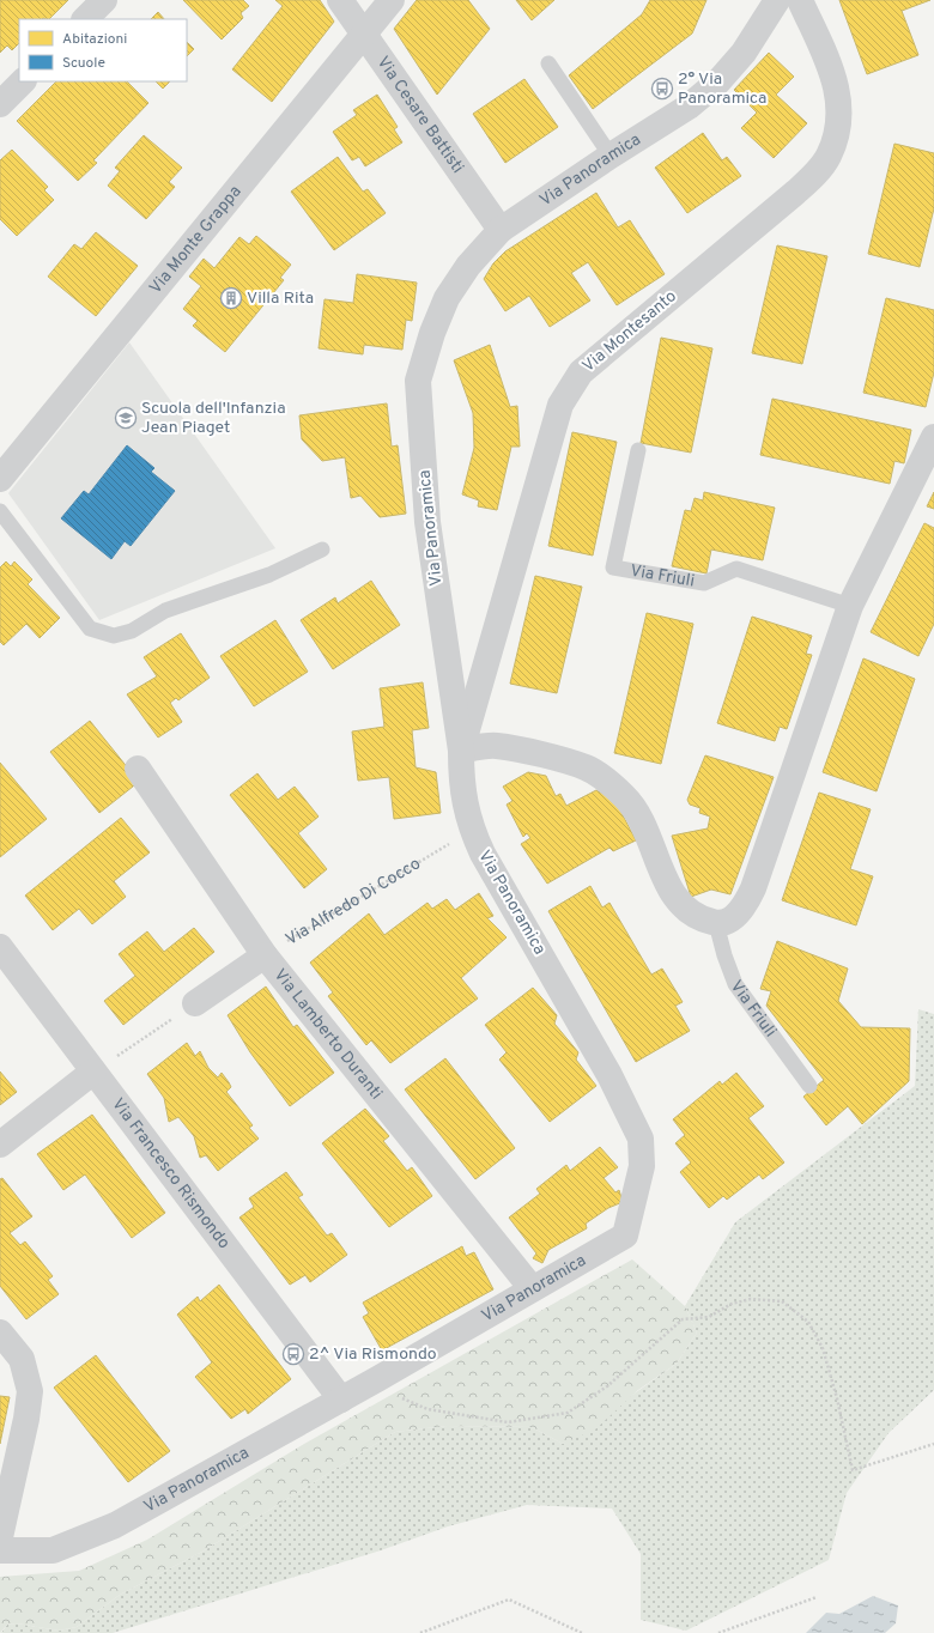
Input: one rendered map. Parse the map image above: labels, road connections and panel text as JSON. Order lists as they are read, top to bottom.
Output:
{
  "streets": {
    "street": [
      "Via Cesare Battisti",
      "Via Panoramica",
      "Via Monte Grappa",
      "Via Montesanto",
      "Via Lamberto Duranti",
      "Via Francesco Rismondo"
    ],
    "lane": ["Via Friuli"],
    "path": ["Via Alfredo Di Cocco"]
  },
  "crossings": [
    ["Via Cesare Battisti", "Via Panoramica"],
    ["Via Cesare Battisti", "Via Monte Grappa"],
    ["Via Panoramica", "Via Montesanto"],
    ["Via Panoramica", "Via Alfredo Di Cocco"],
    ["Via Panoramica", "Via Lamberto Duranti"],
    ["Via Panoramica", "Via Francesco Rismondo"],
    ["Via Alfredo Di Cocco", "Via Lamberto Duranti"]
  ],
  "places": {
    "bus stop": ["2° Via Panoramica", "2^ Via Rismondo"],
    "building": ["Villa Rita"],
    "school or university": ["Scuola dell'Infanzia Jean Piaget"]
  },
  "legend": ["Abitazioni", "Scuole"]
}
